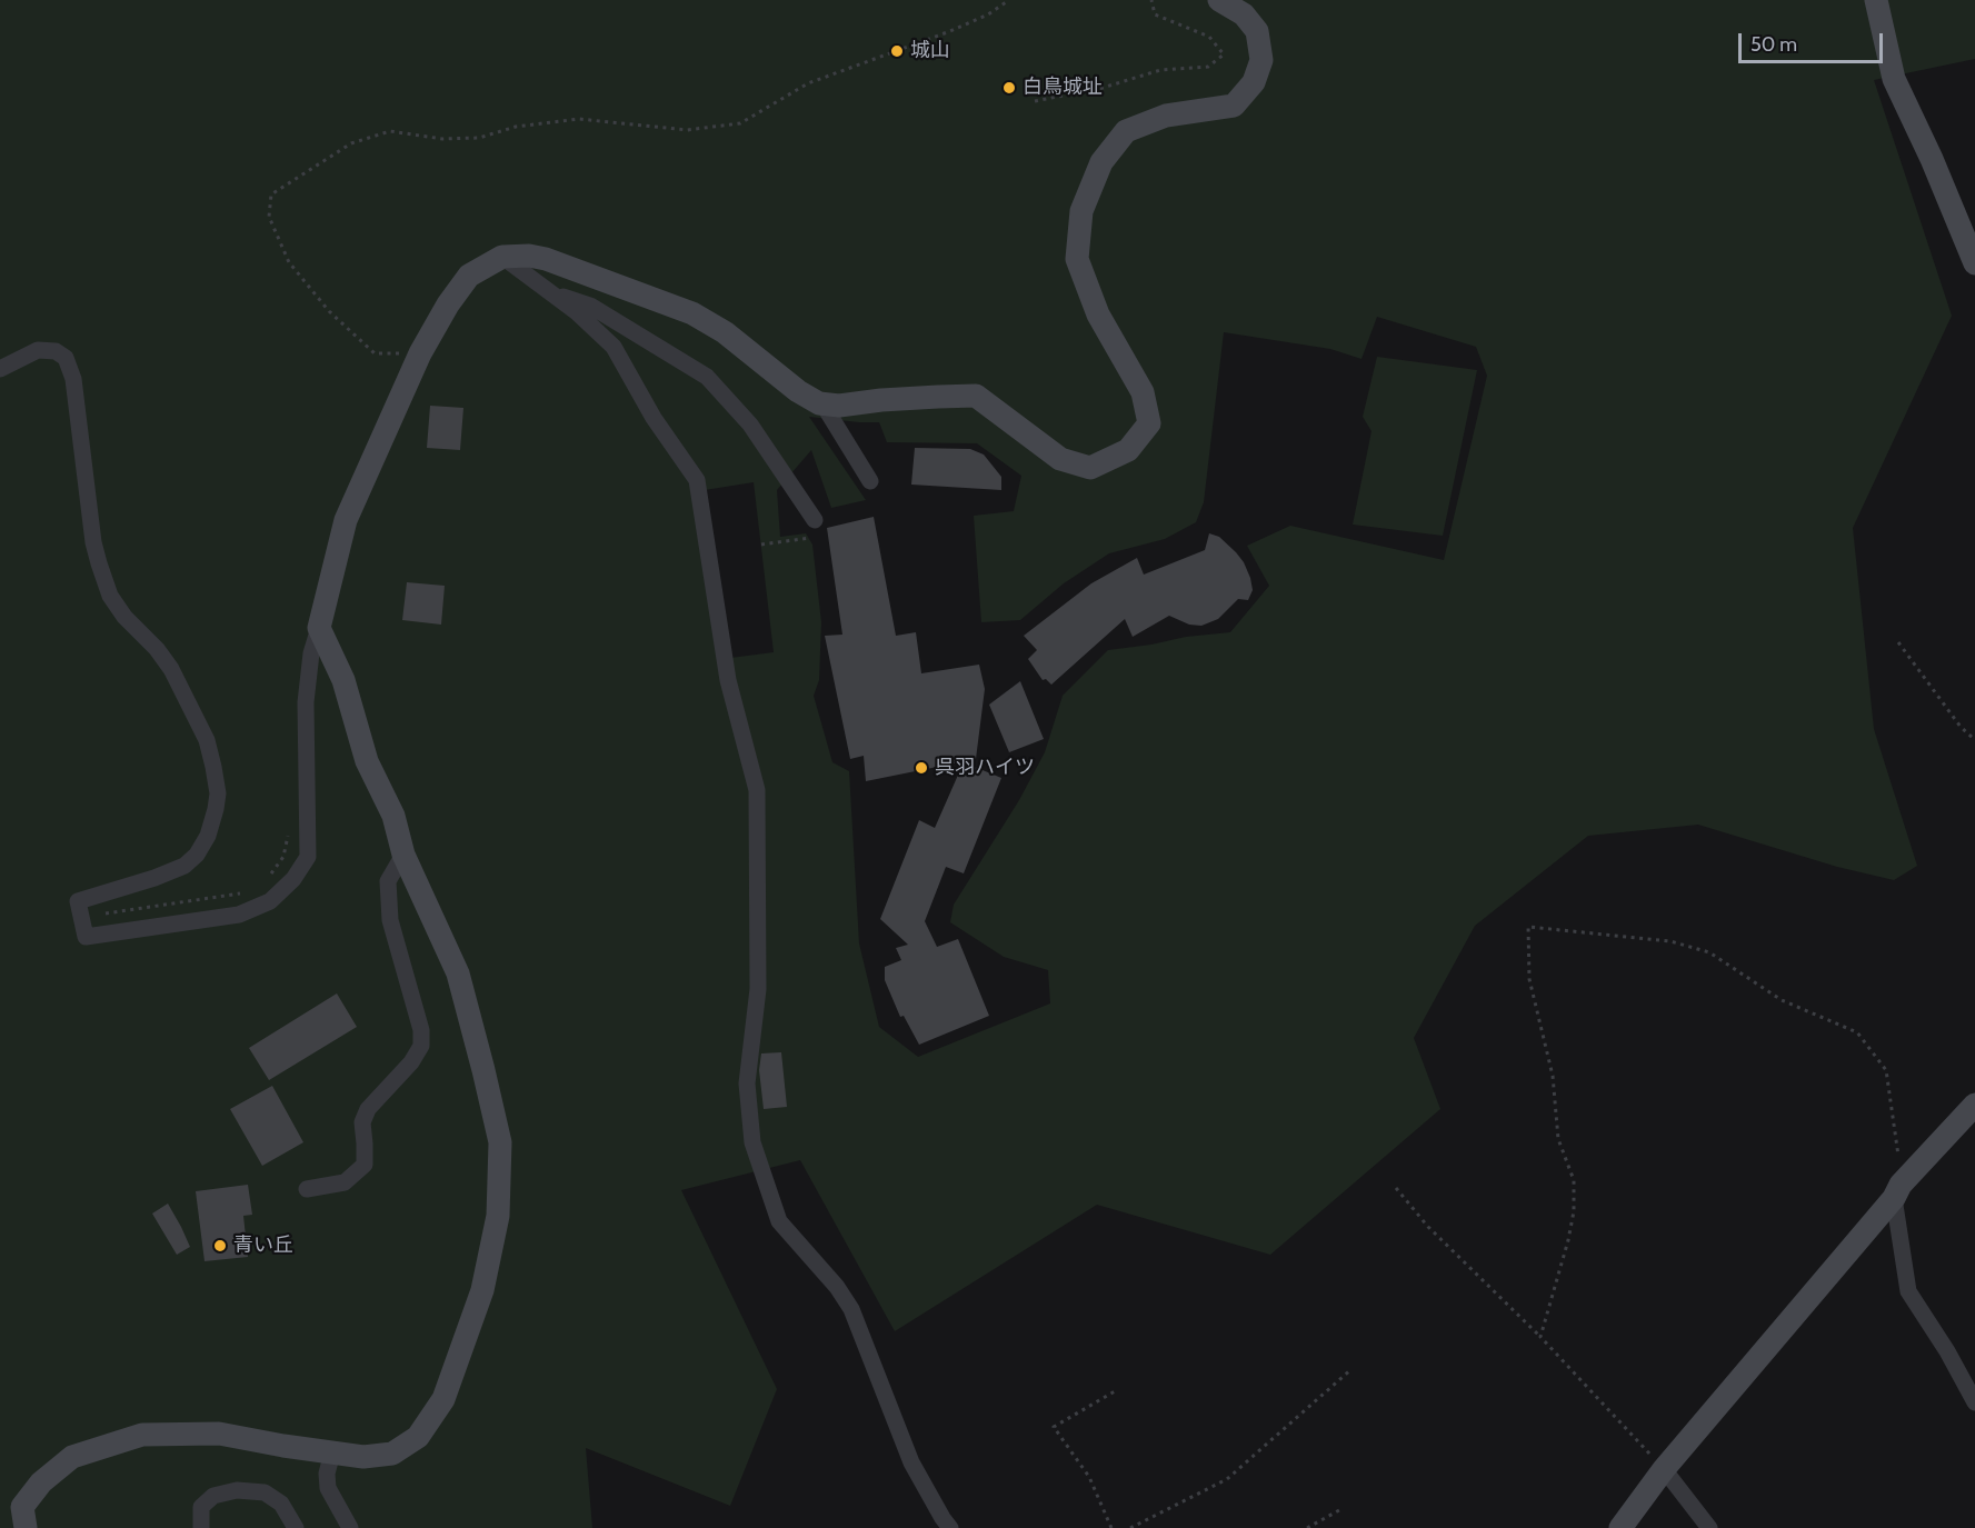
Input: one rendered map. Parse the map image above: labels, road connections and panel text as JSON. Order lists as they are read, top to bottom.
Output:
{
  "places": [
    "城山",
    "白鳥城址",
    "呉羽ハイツ",
    "青い丘"
  ],
  "scale_bar": "50 m"
}
